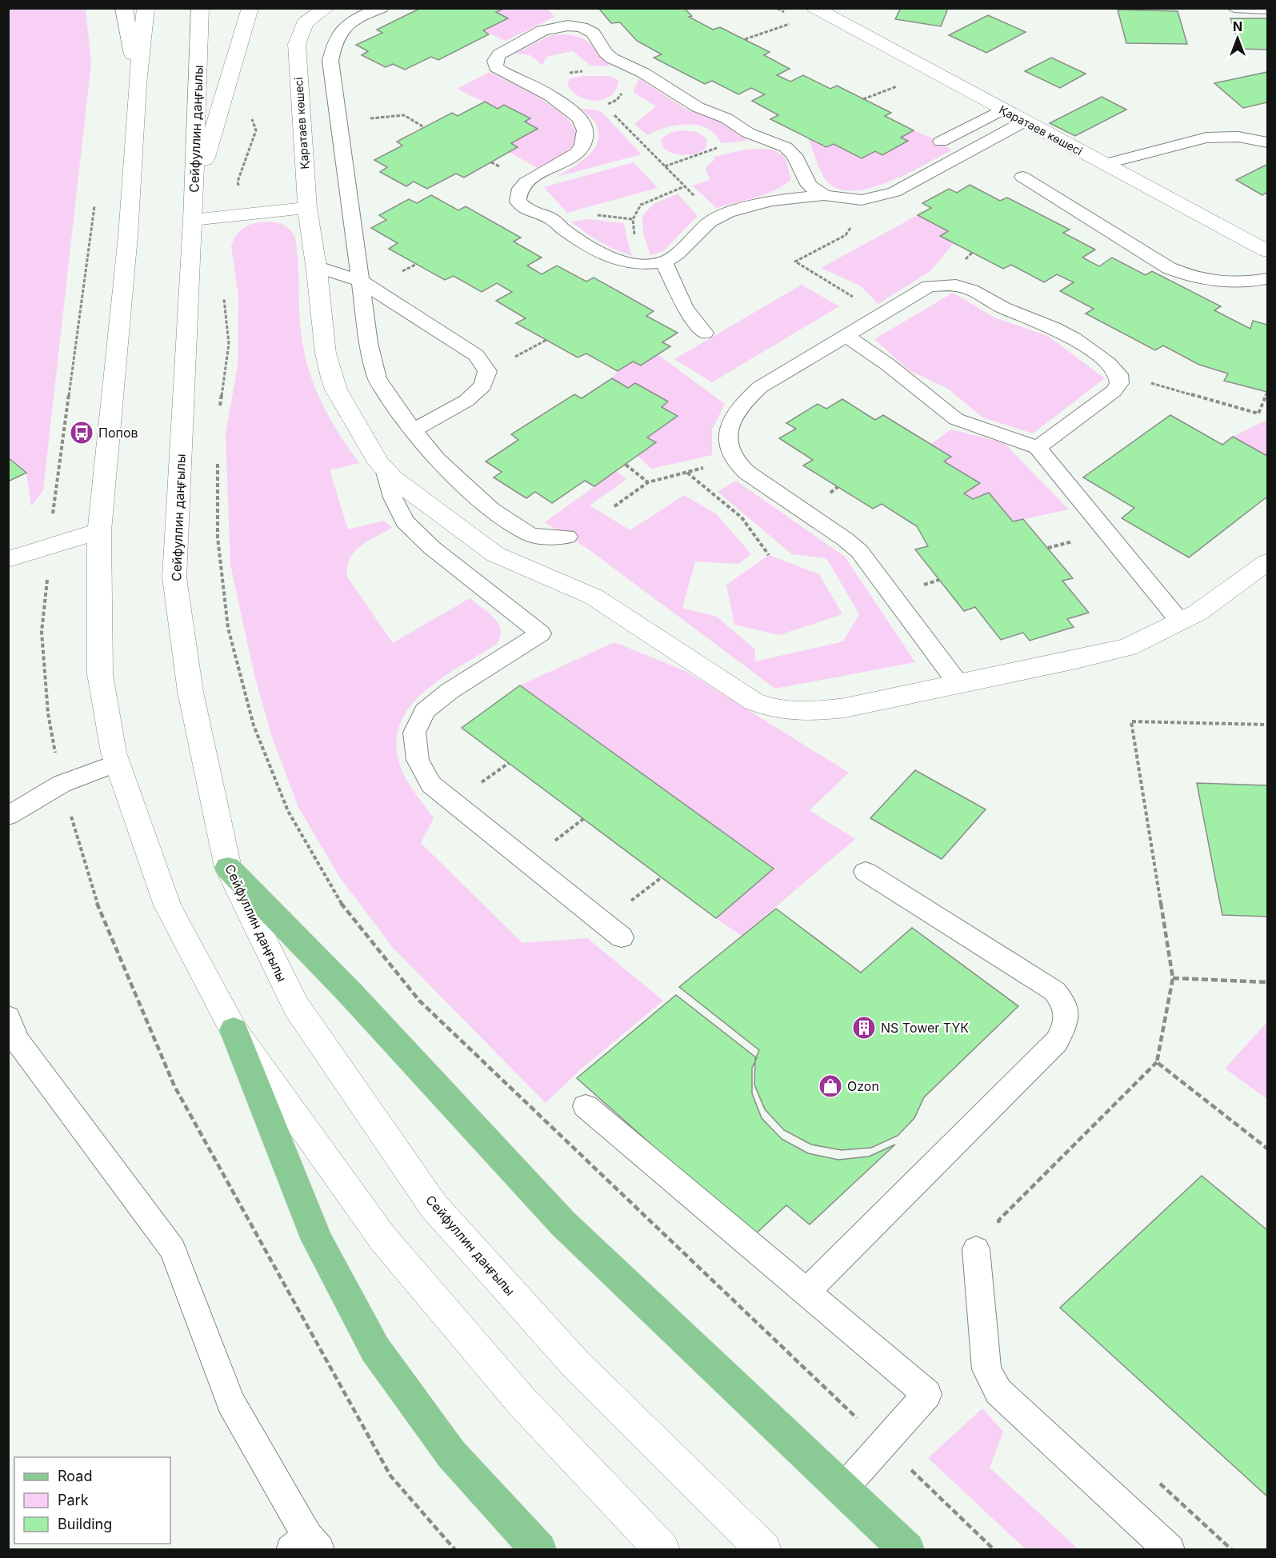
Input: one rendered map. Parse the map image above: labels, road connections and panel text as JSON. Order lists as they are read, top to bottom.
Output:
{
  "streets": {
    "main road": ["Қаратаев көшесі", "Сейфуллин даңғылы"]
  },
  "places": {
    "bus stop": ["Попов"],
    "building": ["NS Tower ТҮК"],
    "shop": ["Ozon"]
  },
  "legend": ["Road", "Park", "Building"],
  "north": "top"
}
